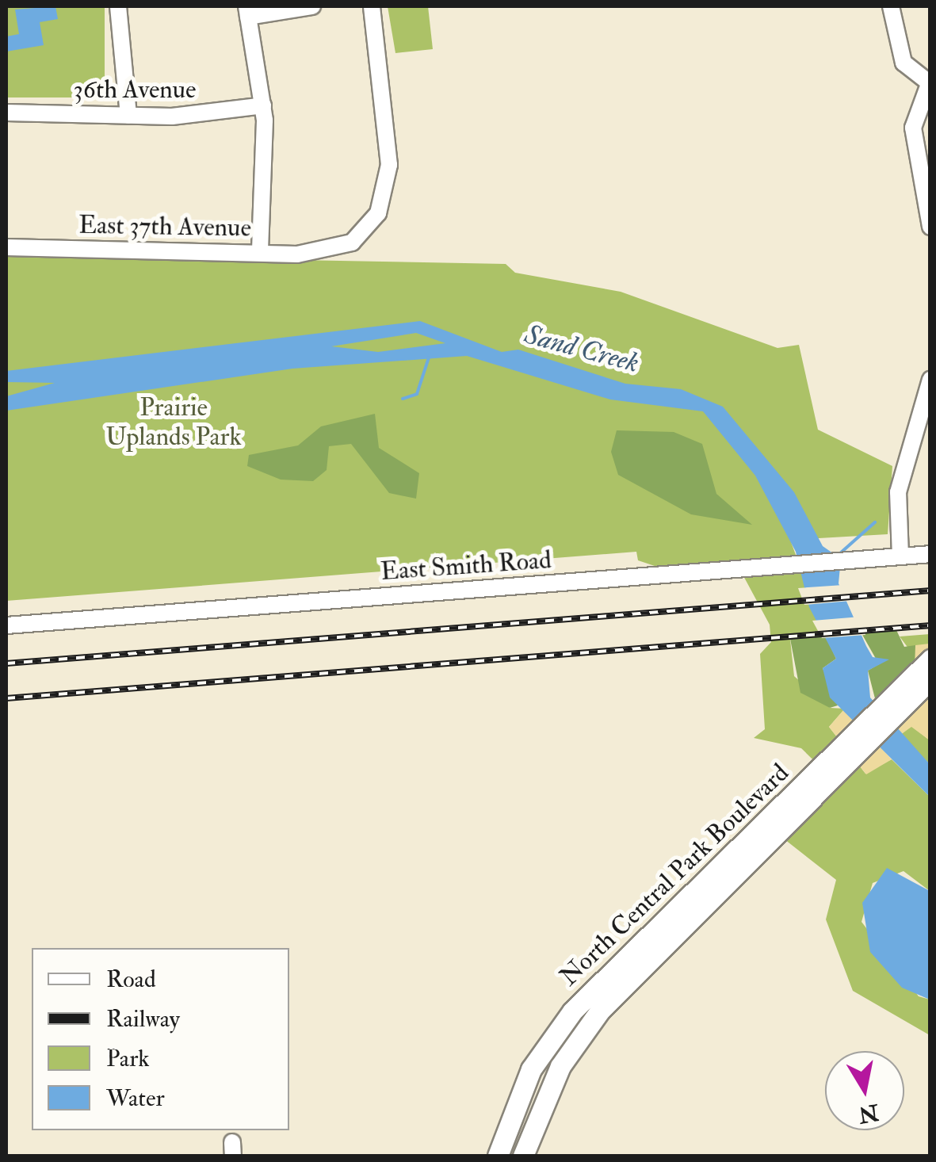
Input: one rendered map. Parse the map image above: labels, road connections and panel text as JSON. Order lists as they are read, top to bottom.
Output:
{
  "streets": {
    "main road": ["North Central Park Boulevard"],
    "street": ["36th Avenue", "East 37th Avenue", "East Smith Road"]
  },
  "water": ["Sand Creek"],
  "parks": ["Prairie Uplands Park"],
  "legend": [
    "Road",
    "Railway",
    "Park",
    "Water"
  ],
  "north": "bottom"
}
